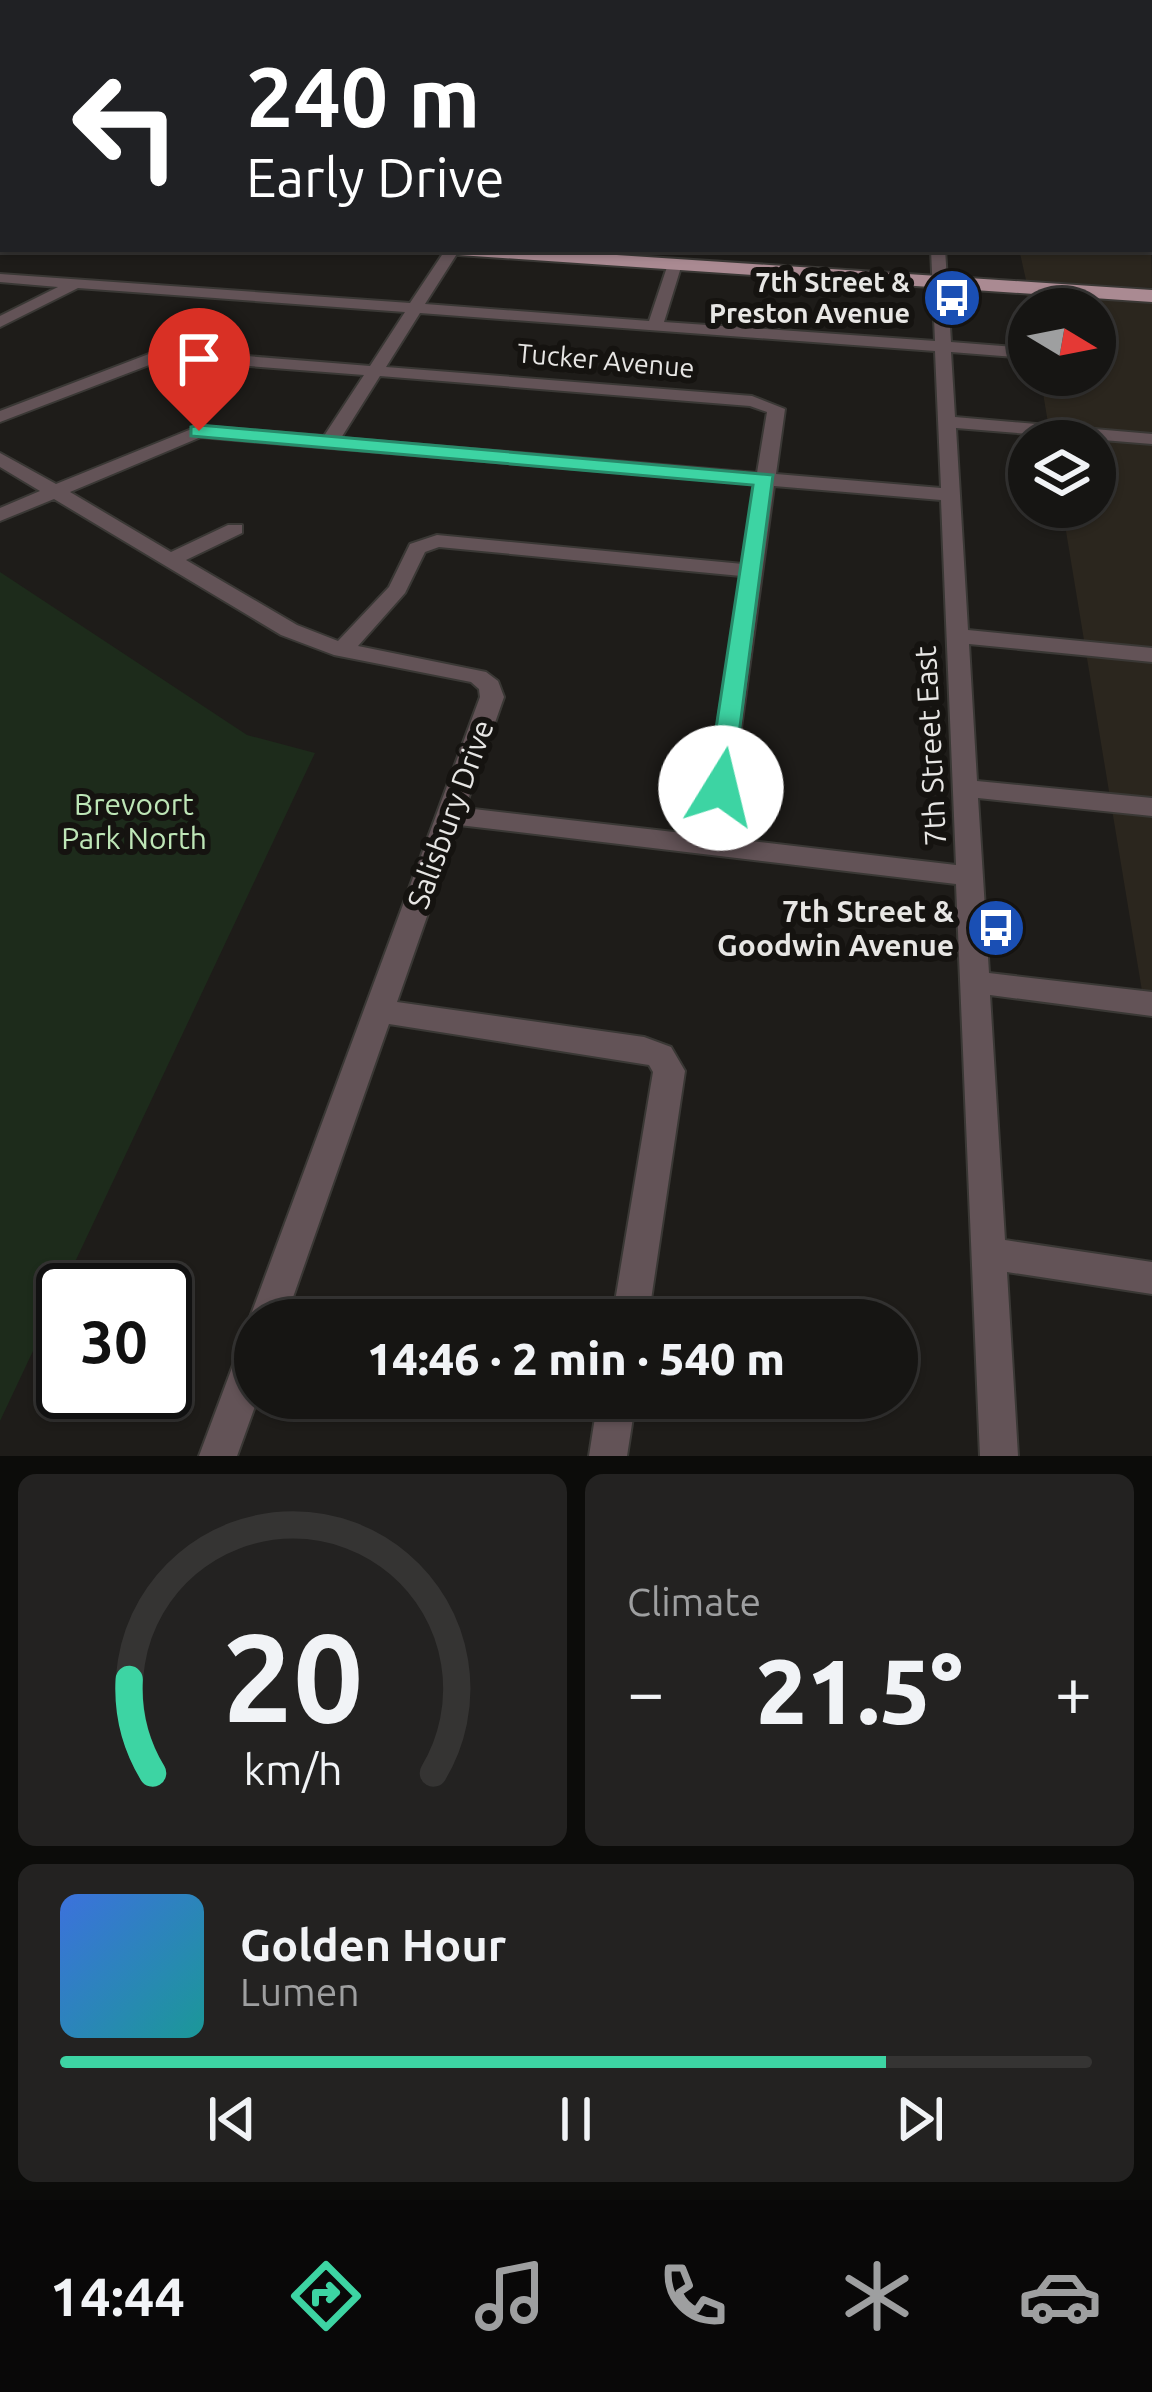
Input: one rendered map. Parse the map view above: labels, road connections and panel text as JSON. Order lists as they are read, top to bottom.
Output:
{
  "streets": {
    "street": ["Tucker Avenue", "7th Street East", "Salisbury Drive"]
  },
  "parks": ["Brevoort Park North"],
  "places": {
    "bus stop": ["7th Street & Preston Avenue", "7th Street & Goodwin Avenue"]
  },
  "north": "right",
  "page": {
    "turn": ["240 m", "Early Drive"],
    "limit": "30",
    "trip": "14:46 · 2 min · 540 m",
    "tile": "Climate",
    "heat": ["−", "21.5°", "+"],
    "song": ["Golden Hour", "Lumen"],
    "tabs": "14:44",
    "gauge": ["20", "km/h"]
  }
}
